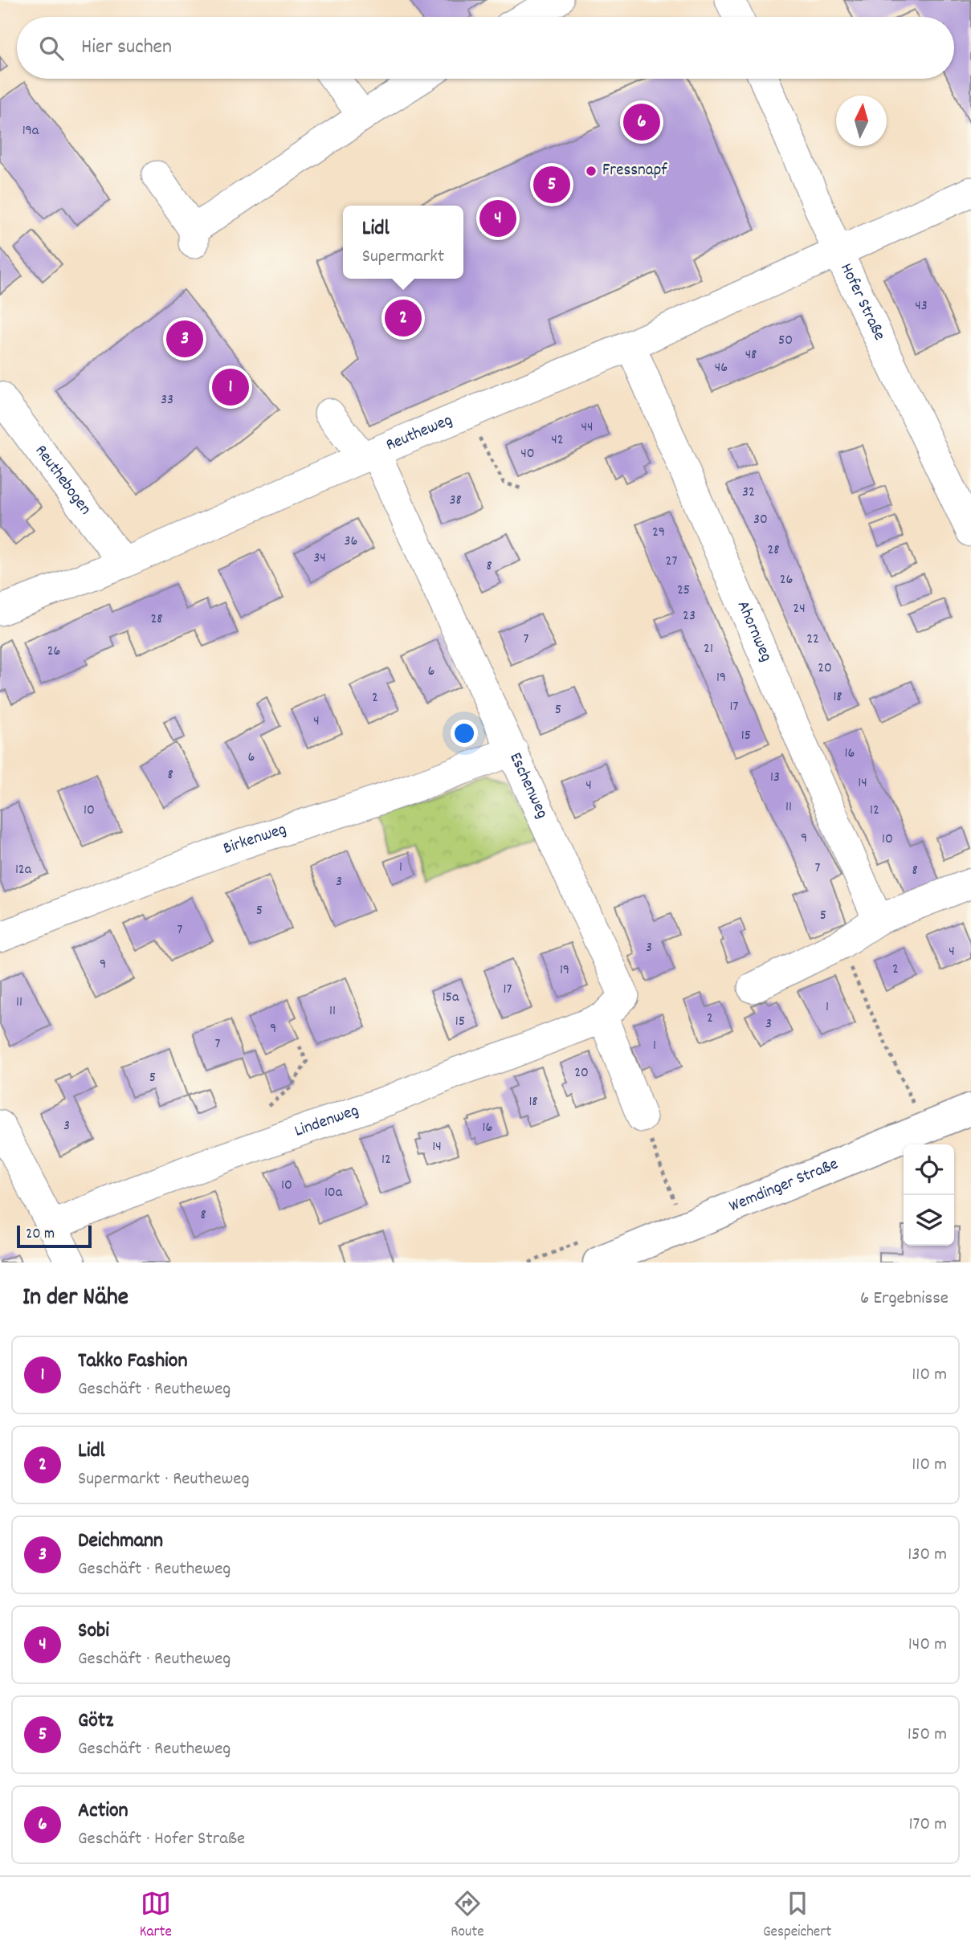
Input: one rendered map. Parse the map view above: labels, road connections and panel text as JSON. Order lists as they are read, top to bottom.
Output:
{
  "streets": {
    "main road": ["Wemdinger Straße"],
    "street": [
      "Hofer Straße",
      "Reutheweg",
      "Reuthebogen",
      "Ahornweg",
      "Eschenweg",
      "Birkenweg",
      "Lindenweg"
    ]
  },
  "crossings": [
    ["Hofer Straße", "Reutheweg"],
    ["Reutheweg", "Reuthebogen"],
    ["Reutheweg", "Ahornweg"],
    ["Reutheweg", "Eschenweg"],
    ["Eschenweg", "Birkenweg"],
    ["Eschenweg", "Lindenweg"]
  ],
  "places": ["Fressnapf"],
  "house_numbers": [
    "19a",
    "43",
    "50",
    "48",
    "46",
    "33",
    "44",
    "42",
    "40",
    "32",
    "38",
    "30",
    "29",
    "36",
    "28",
    "34",
    "27",
    "8",
    "26",
    "25",
    "24",
    "23",
    "28",
    "7",
    "22",
    "21",
    "26",
    "20",
    "6",
    "19",
    "18",
    "2",
    "17",
    "5",
    "4",
    "15",
    "16",
    "6",
    "8",
    "13",
    "14",
    "4",
    "11",
    "10",
    "12",
    "9",
    "10",
    "1",
    "7",
    "12a",
    "8",
    "3",
    "5",
    "5",
    "7",
    "3",
    "4",
    "9",
    "2",
    "19",
    "17",
    "15a",
    "11",
    "1",
    "11",
    "2",
    "15",
    "3",
    "9",
    "7",
    "1",
    "20",
    "5",
    "18",
    "3",
    "16",
    "14",
    "12",
    "10",
    "10a",
    "8"
  ],
  "scale_bar": "20 m",
  "north": "top",
  "page": {
    "search": "Hier suchen",
    "pins": [
      "6",
      "5",
      "4",
      "2",
      "3",
      "1"
    ],
    "popup": ["Lidl", "Supermarkt"],
    "scale": "20 m",
    "heading": ["In der Nähe", "6 Ergebnisse"],
    "list": [
      {
        "mark": "1",
        "name": "Takko Fashion",
        "note": "Geschäft · Reutheweg",
        "value": "110 m"
      },
      {
        "mark": "2",
        "name": "Lidl",
        "note": "Supermarkt · Reutheweg",
        "value": "110 m"
      },
      {
        "mark": "3",
        "name": "Deichmann",
        "note": "Geschäft · Reutheweg",
        "value": "130 m"
      },
      {
        "mark": "4",
        "name": "Sobi",
        "note": "Geschäft · Reutheweg",
        "value": "140 m"
      },
      {
        "mark": "5",
        "name": "Götz",
        "note": "Geschäft · Reutheweg",
        "value": "150 m"
      },
      {
        "mark": "6",
        "name": "Action",
        "note": "Geschäft · Hofer Straße",
        "value": "170 m"
      }
    ],
    "nav": ["Karte", "Route", "Gespeichert"]
  }
}
